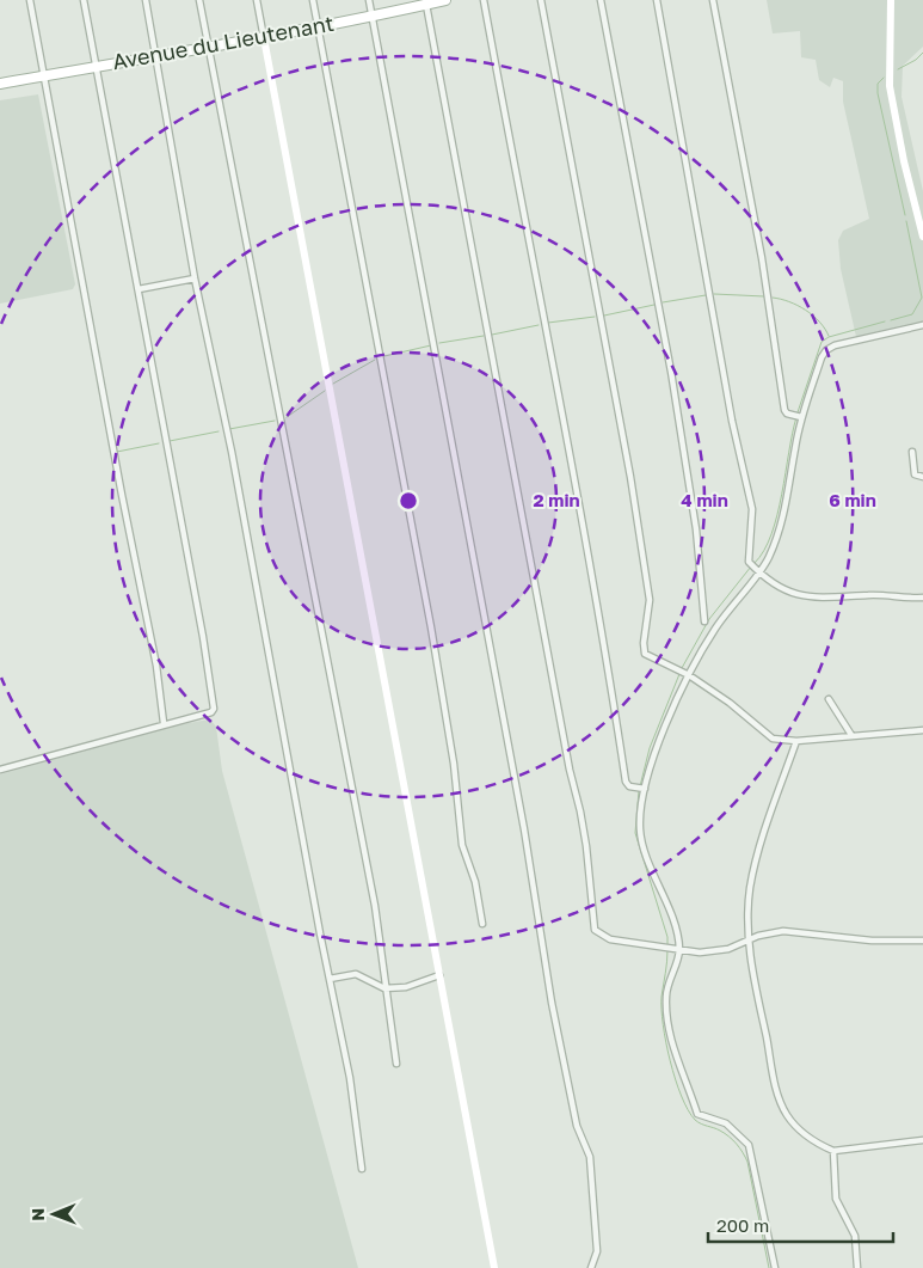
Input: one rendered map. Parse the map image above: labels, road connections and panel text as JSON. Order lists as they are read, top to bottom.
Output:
{
  "streets": {
    "main road": ["Avenue du Lieutenant"]
  },
  "scale_bar": "200 m",
  "north": "left",
  "rings": ["2 min", "4 min", "6 min"]
}
